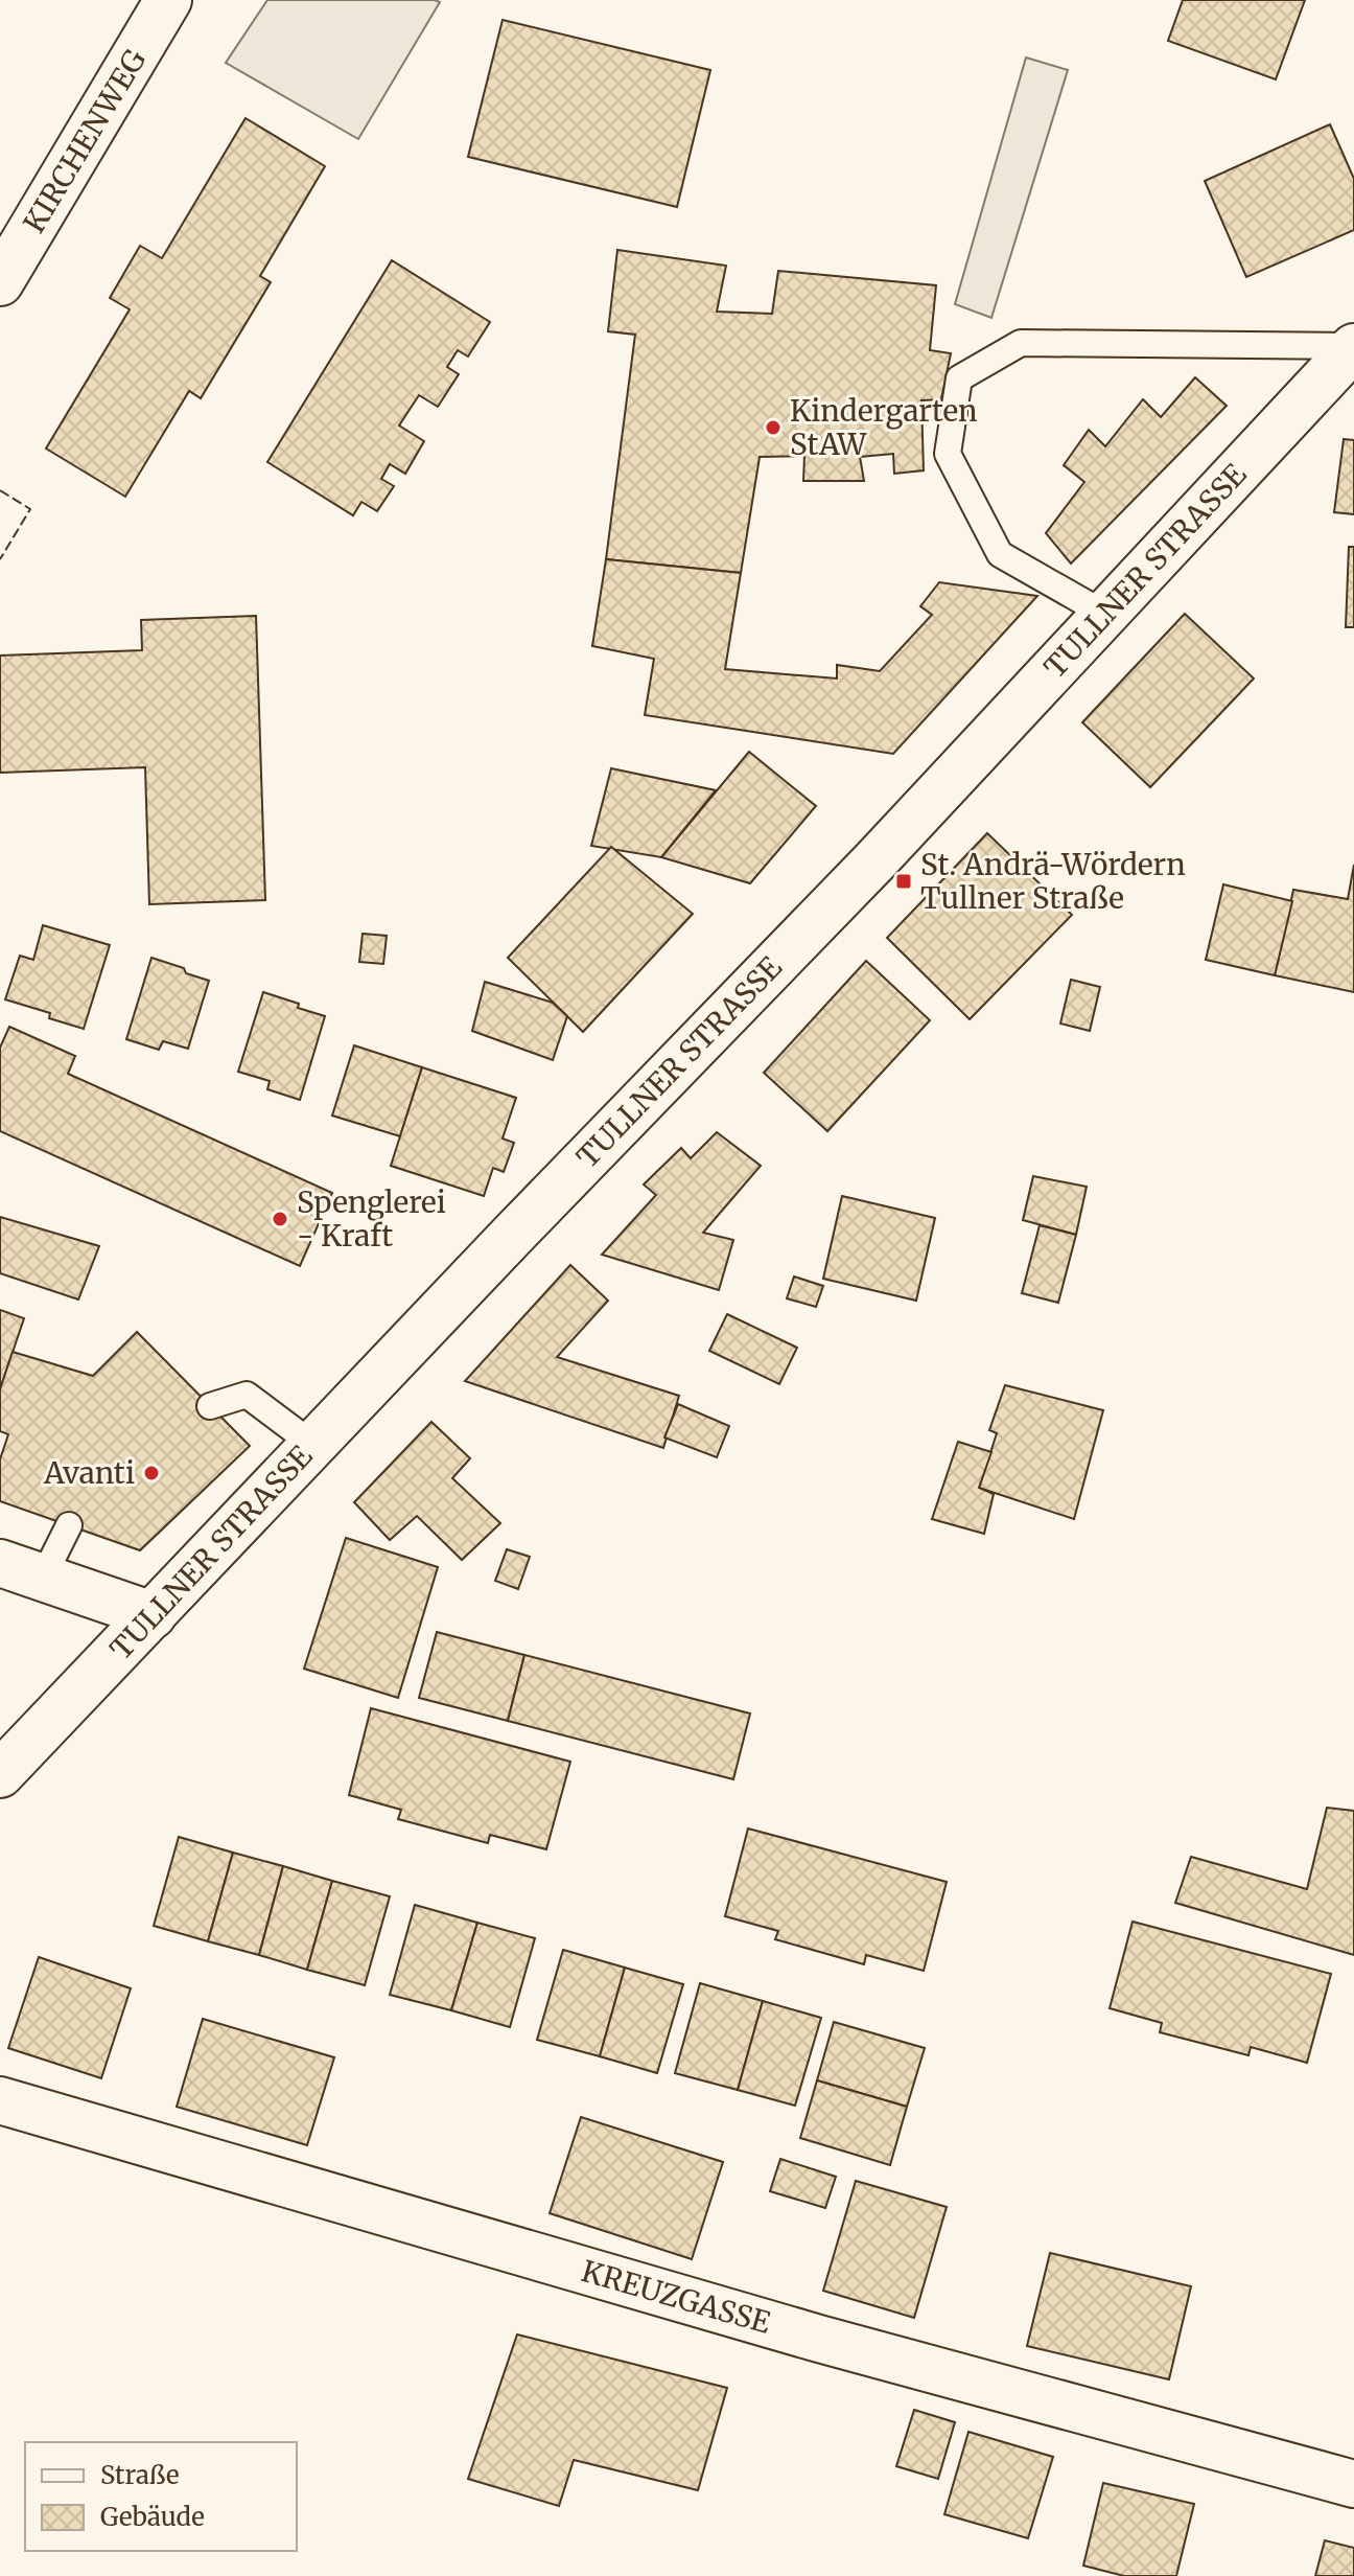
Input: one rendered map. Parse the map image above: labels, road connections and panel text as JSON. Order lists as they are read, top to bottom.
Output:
{
  "streets": {
    "main road": ["KIRCHENWEG", "TULLNER STRASSE", "KREUZGASSE"]
  },
  "places": {
    "other": ["Kindergarten StAW", "Spenglerei - Kraft", "Avanti"],
    "transit": ["St. Andrä-Wördern Tullner Straße"]
  },
  "legend": ["Straße", "Gebäude"]
}
